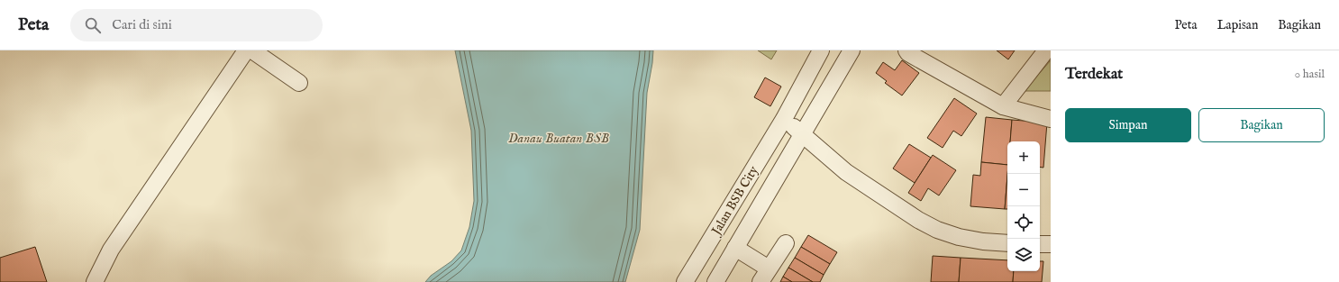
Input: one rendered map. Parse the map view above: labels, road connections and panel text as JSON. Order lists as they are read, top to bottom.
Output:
{
  "streets": {
    "street": ["Jalan BSB City"]
  },
  "water": ["Danau Buatan BSB"],
  "page": {
    "header": "Peta",
    "search": "Cari di sini",
    "nav": ["Peta", "Lapisan", "Bagikan"],
    "heading": ["Terdekat", "0 hasil"],
    "buttons": ["Simpan", "Bagikan"],
    "map_buttons": ["+", "−"]
  }
}
